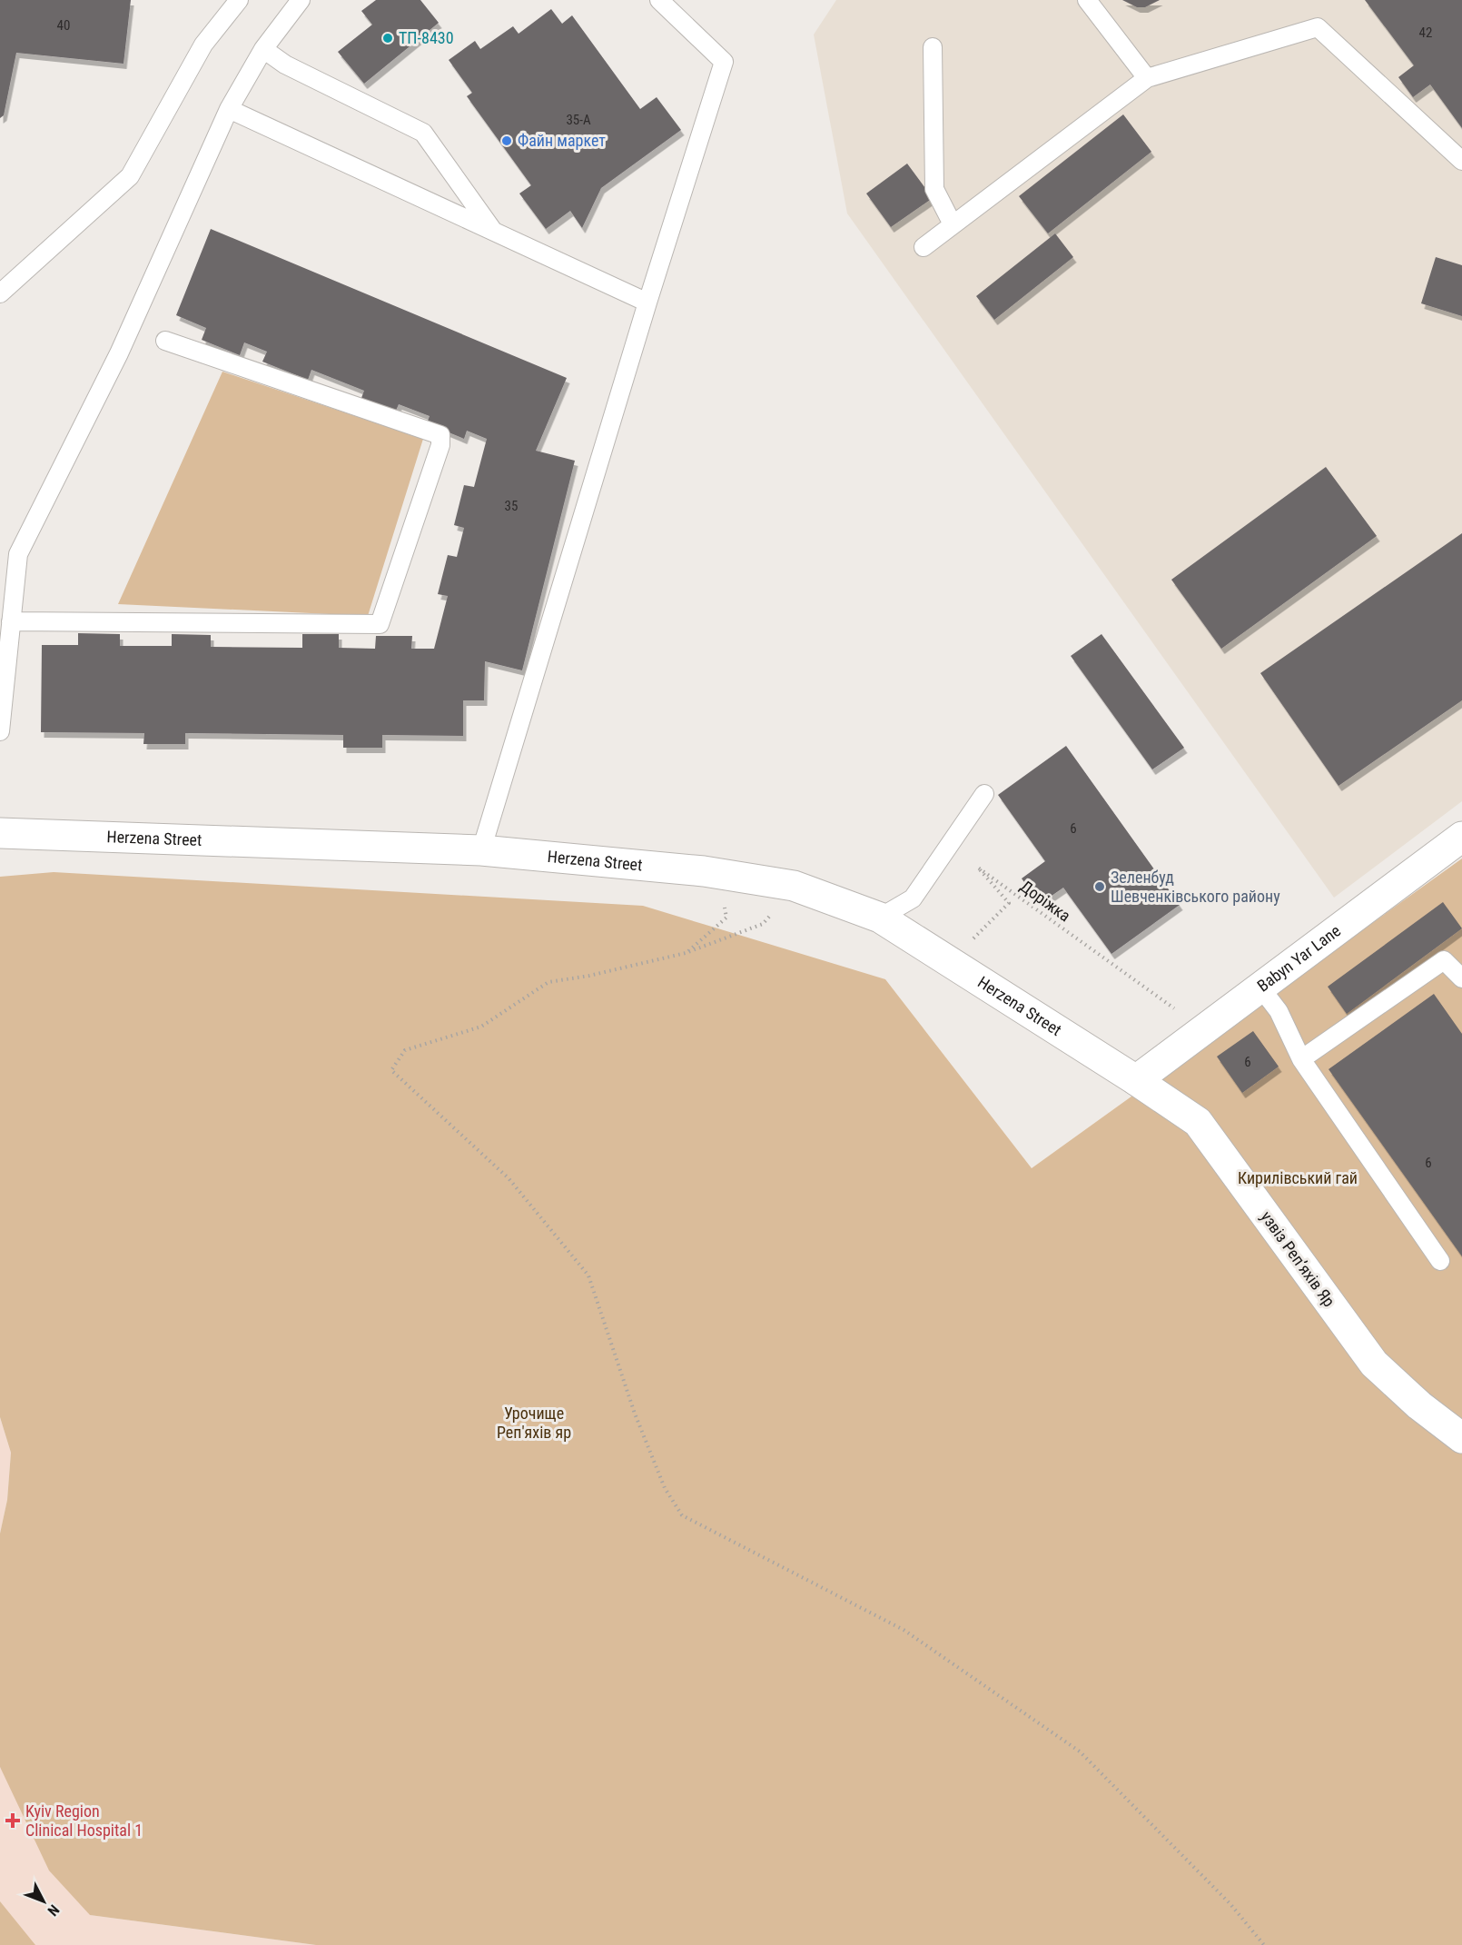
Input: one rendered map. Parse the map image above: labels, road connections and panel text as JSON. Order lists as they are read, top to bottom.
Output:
{
  "streets": {
    "street": ["Herzena Street", "Babyn Yar Lane", "узвіз Репʼяхів Яр"],
    "path": ["Доріжка"]
  },
  "crossings": [
    ["Herzena Street", "Доріжка"],
    ["Herzena Street", "Babyn Yar Lane"],
    ["Herzena Street", "узвіз Репʼяхів Яр"],
    ["Доріжка", "Babyn Yar Lane"],
    ["Babyn Yar Lane", "узвіз Репʼяхів Яр"]
  ],
  "parks": ["Кирилівський гай", "Урочище Реп'яхів яр"],
  "places": {
    "other": ["ТП-8430", "Файн маркет", "Зеленбуд Шевченківського району"],
    "health": ["Kyiv Region Clinical Hospital 1"]
  },
  "house_numbers": [
    "40",
    "42",
    "35-А",
    "35",
    "6",
    "6",
    "6"
  ],
  "north": "bottom right"
}
